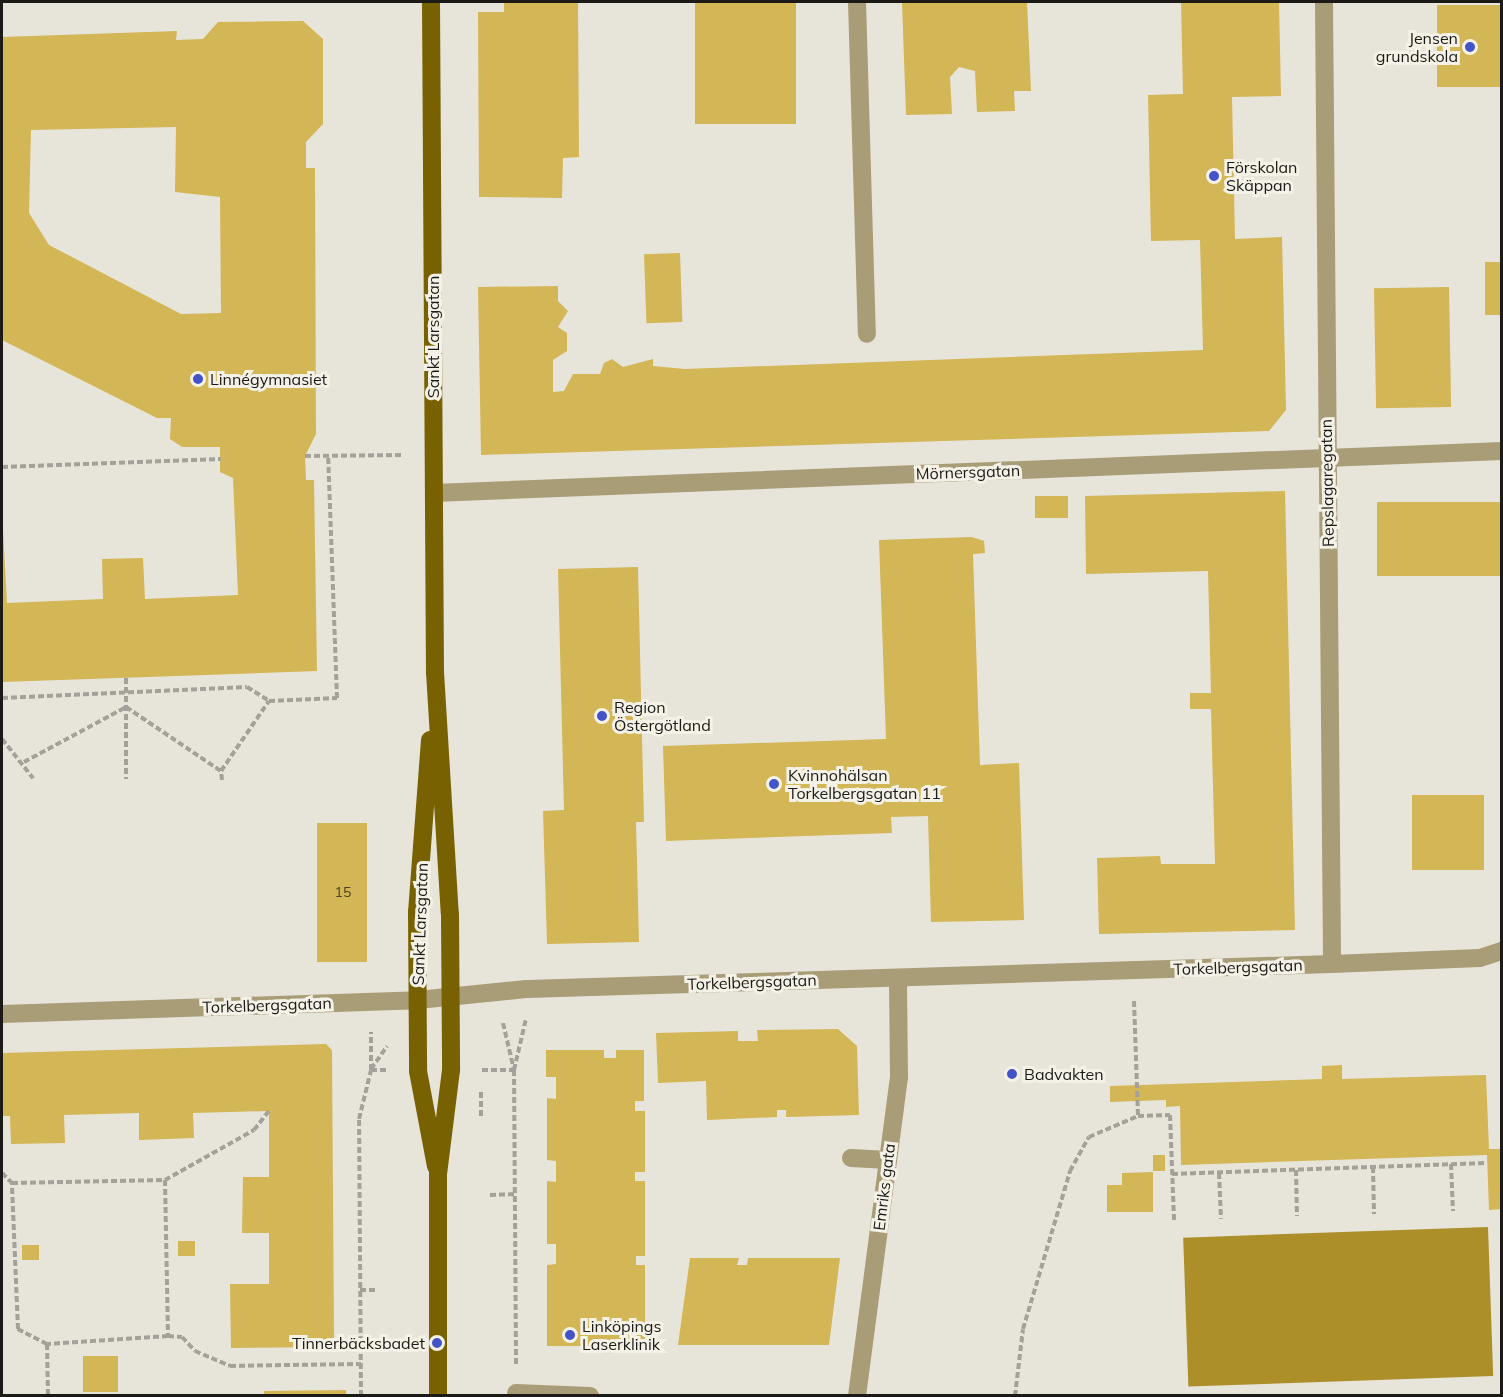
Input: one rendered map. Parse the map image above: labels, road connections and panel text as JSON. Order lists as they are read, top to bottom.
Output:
{
  "streets": {
    "main road": ["Sankt Larsgatan"],
    "street": [
      "Mörnersgatan",
      "Repslagaregatan",
      "Torkelbergsgatan",
      "Emriks gata"
    ]
  },
  "crossings": [
    ["Sankt Larsgatan", "Mörnersgatan"],
    ["Sankt Larsgatan", "Torkelbergsgatan"],
    ["Mörnersgatan", "Repslagaregatan"],
    ["Repslagaregatan", "Torkelbergsgatan"],
    ["Torkelbergsgatan", "Emriks gata"]
  ],
  "places": [
    "Jensen grundskola",
    "Förskolan Skäppan",
    "Linnégymnasiet",
    "Region Östergötland",
    "Kvinnohälsan Torkelbergsgatan 11",
    "Badvakten",
    "Linköpings Laserklinik",
    "Tinnerbäcksbadet"
  ],
  "house_numbers": ["15"]
}
